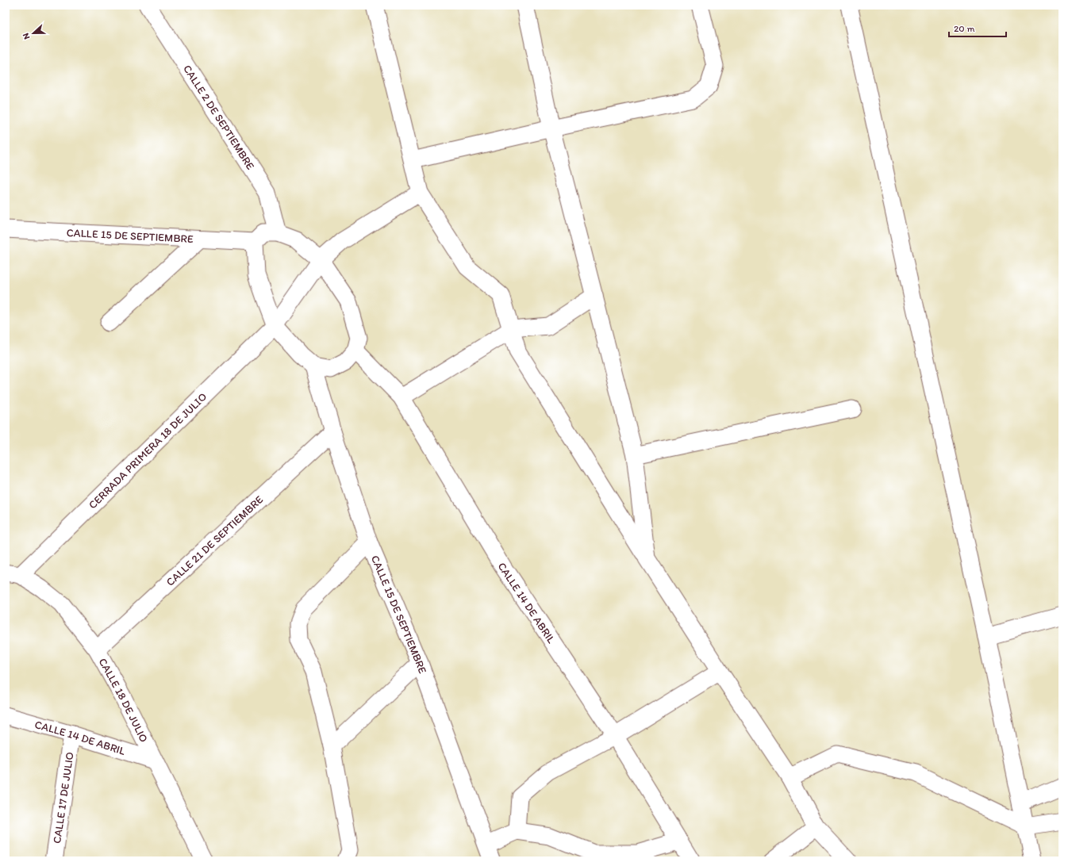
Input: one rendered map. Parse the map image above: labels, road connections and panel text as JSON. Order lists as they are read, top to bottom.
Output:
{
  "streets": {
    "street": [
      "CALLE 2 DE SEPTIEMBRE",
      "CALLE 15 DE SEPTIEMBRE",
      "CERRADA PRIMERA 18 DE JULIO",
      "CALLE 21 DE SEPTIEMBRE",
      "CALLE 14 DE ABRIL",
      "CALLE 18 DE JULIO",
      "CALLE 17 DE JULIO"
    ]
  },
  "crossings": [
    ["CALLE 15 DE SEPTIEMBRE", "CALLE 21 DE SEPTIEMBRE"],
    ["CERRADA PRIMERA 18 DE JULIO", "CALLE 18 DE JULIO"],
    ["CALLE 21 DE SEPTIEMBRE", "CALLE 18 DE JULIO"],
    ["CALLE 14 DE ABRIL", "CALLE 18 DE JULIO"],
    ["CALLE 14 DE ABRIL", "CALLE 17 DE JULIO"]
  ],
  "scale_bar": "20 m",
  "north": "left"
}
